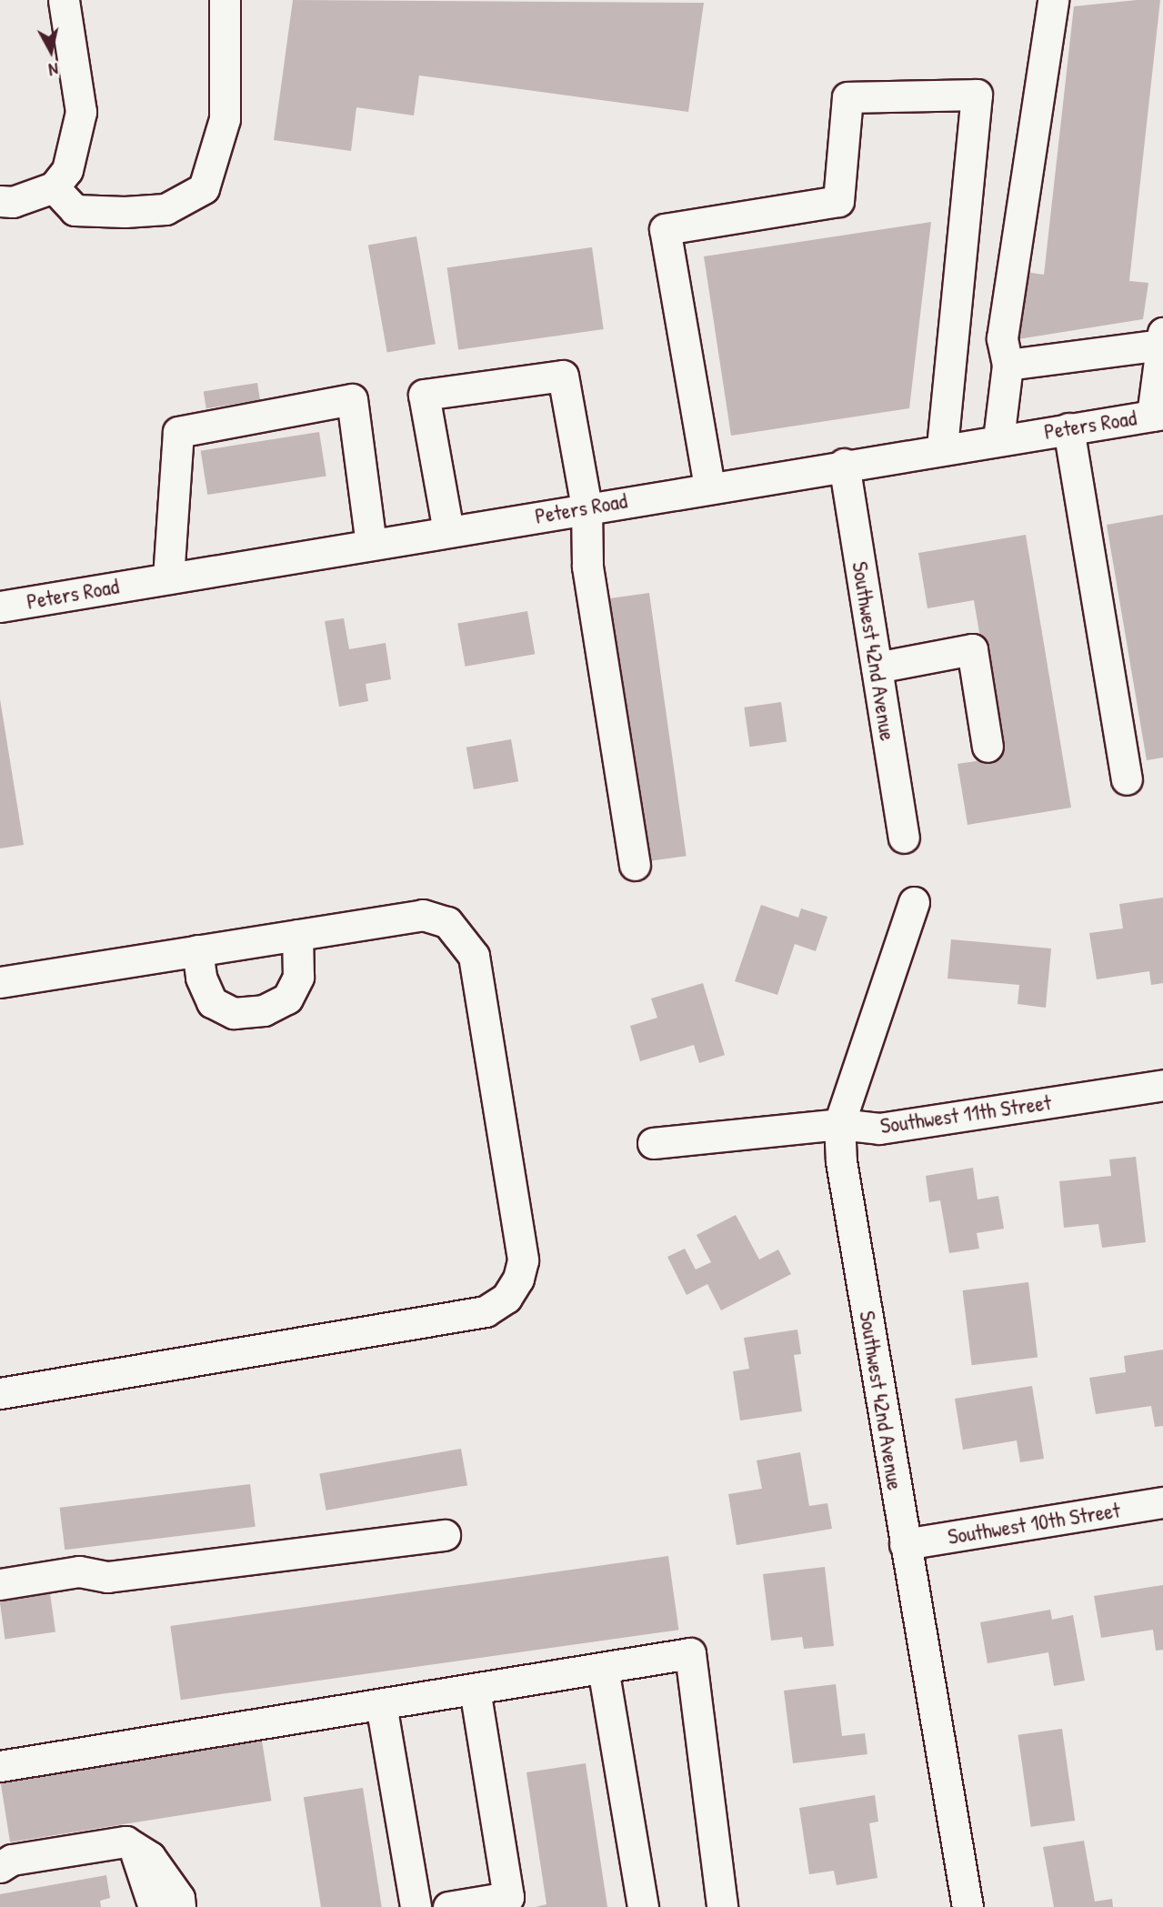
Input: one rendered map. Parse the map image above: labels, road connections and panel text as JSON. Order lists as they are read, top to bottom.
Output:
{
  "streets": {
    "street": [
      "Peters Road",
      "Southwest 42nd Avenue",
      "Southwest 11th Street",
      "Southwest 10th Street"
    ]
  },
  "crossings": [
    ["Peters Road", "Southwest 42nd Avenue"],
    ["Southwest 42nd Avenue", "Southwest 11th Street"],
    ["Southwest 42nd Avenue", "Southwest 10th Street"]
  ],
  "north": "bottom"
}
